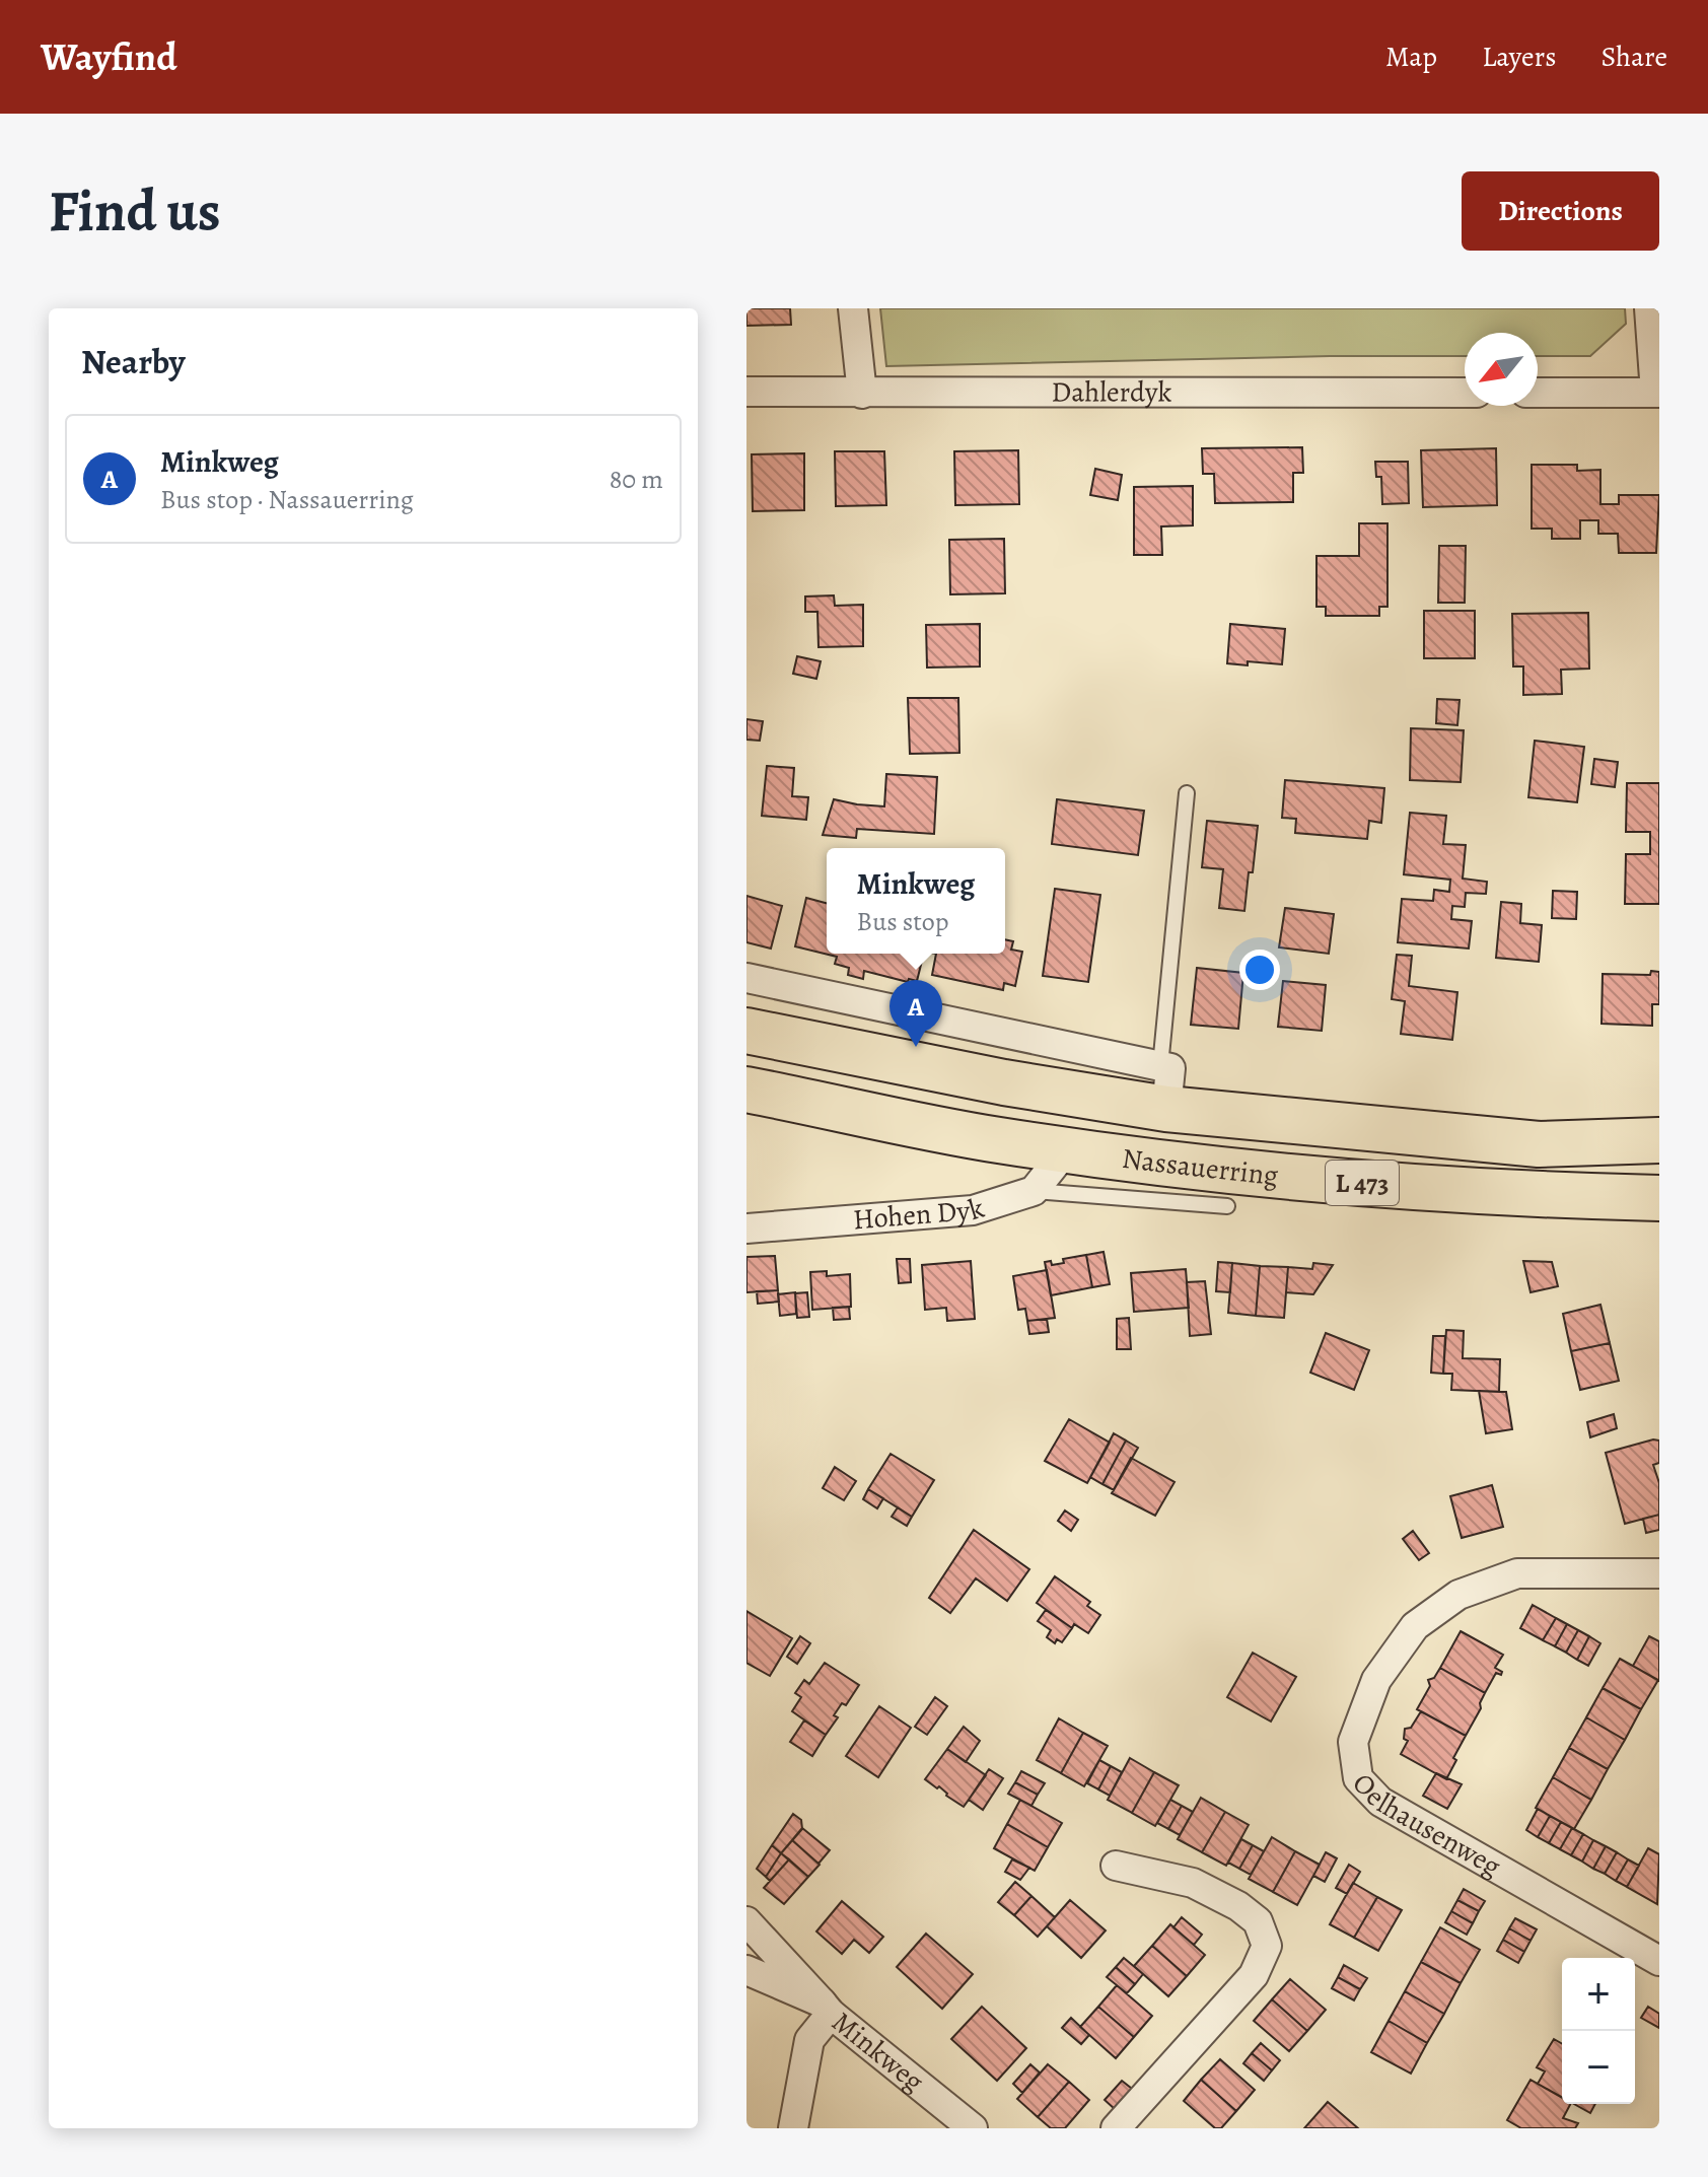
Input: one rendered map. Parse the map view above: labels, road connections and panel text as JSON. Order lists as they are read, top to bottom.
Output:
{
  "streets": {
    "main road": ["Nassauerring", "L 473"],
    "street": [
      "Dahlerdyk",
      "Hohen Dyk",
      "Oelhausenweg",
      "Minkweg"
    ]
  },
  "north": "bottom left",
  "page": {
    "header": "Wayfind",
    "nav": ["Map", "Layers", "Share"],
    "buttons": "Directions",
    "title": "Find us",
    "heading": "Nearby",
    "list": [
      {
        "mark": "A",
        "name": "Minkweg",
        "note": "Bus stop · Nassauerring",
        "value": "80 m"
      }
    ],
    "popup": ["Minkweg", "Bus stop"],
    "pins": "A",
    "map_buttons": ["+", "−"]
  }
}
